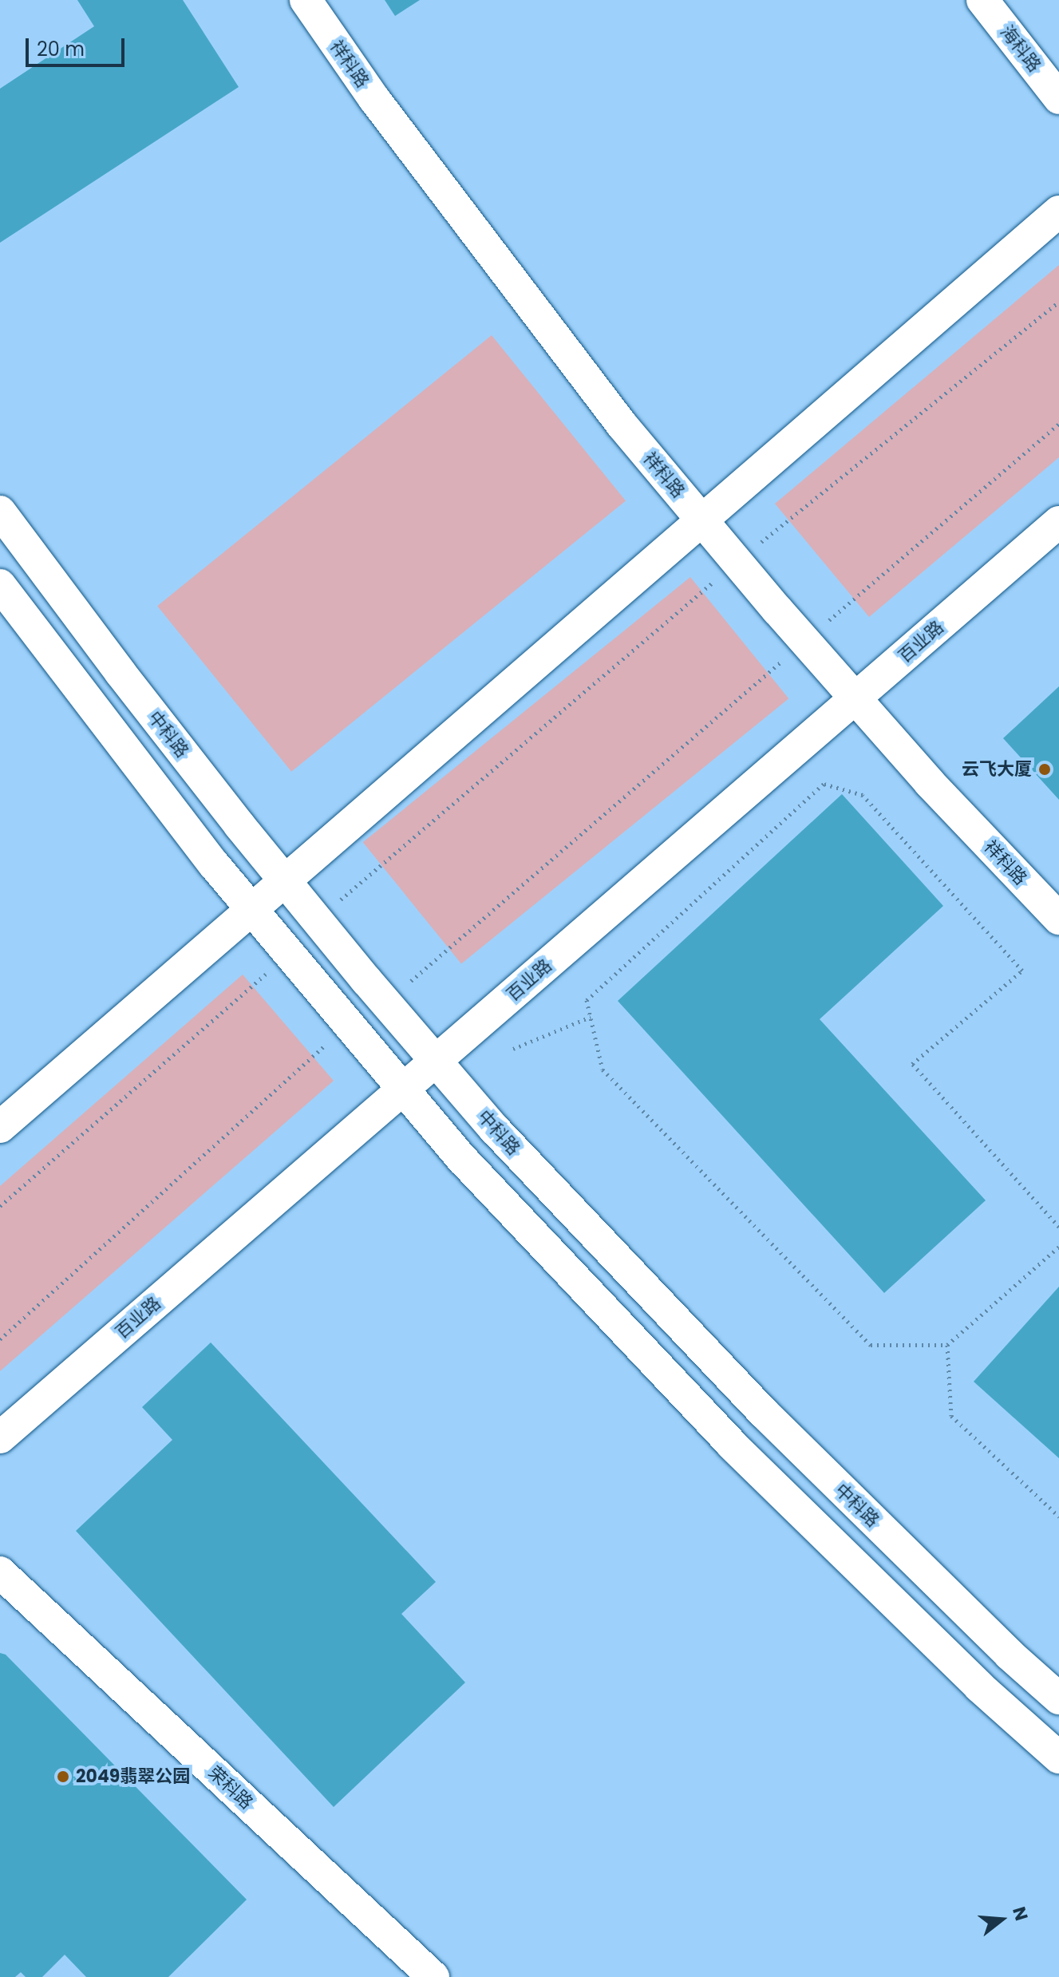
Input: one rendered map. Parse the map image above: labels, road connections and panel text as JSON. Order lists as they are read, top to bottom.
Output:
{
  "streets": {
    "street": [
      "海科路",
      "祥科路",
      "百业路",
      "中科路",
      "荣科路"
    ]
  },
  "crossings": [
    ["祥科路", "百业路"],
    ["百业路", "中科路"]
  ],
  "places": ["云飞大厦", "2049翡翠公园"],
  "scale_bar": "20 m",
  "north": "right"
}
